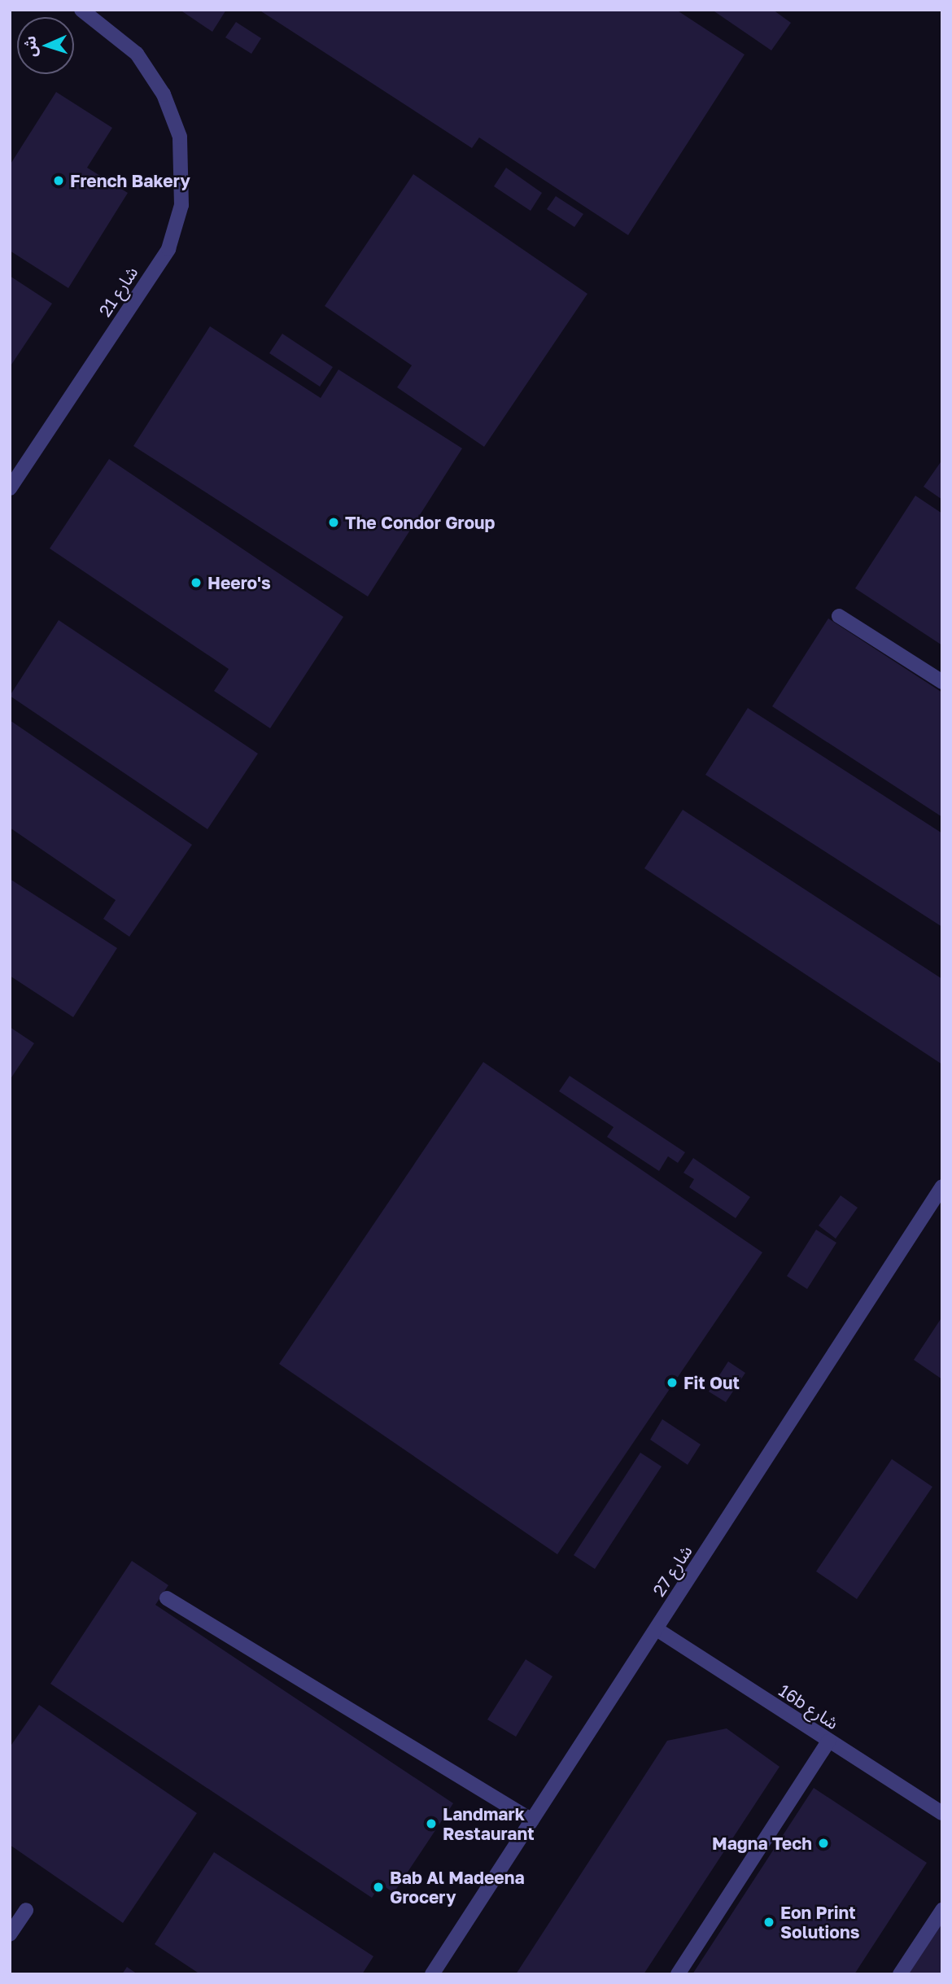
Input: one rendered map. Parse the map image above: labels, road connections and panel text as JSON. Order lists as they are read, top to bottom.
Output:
{
  "streets": {
    "lane": ["شارع 21", "شارع 27", "16b شارع"]
  },
  "crossings": [
    ["شارع 27", "16b شارع"]
  ],
  "places": [
    "French Bakery",
    "The Condor Group",
    "Heero's",
    "Fit Out",
    "Landmark Restaurant",
    "Magna Tech",
    "Bab Al Madeena Grocery",
    "Eon Print Solutions"
  ],
  "north": "left"
}
